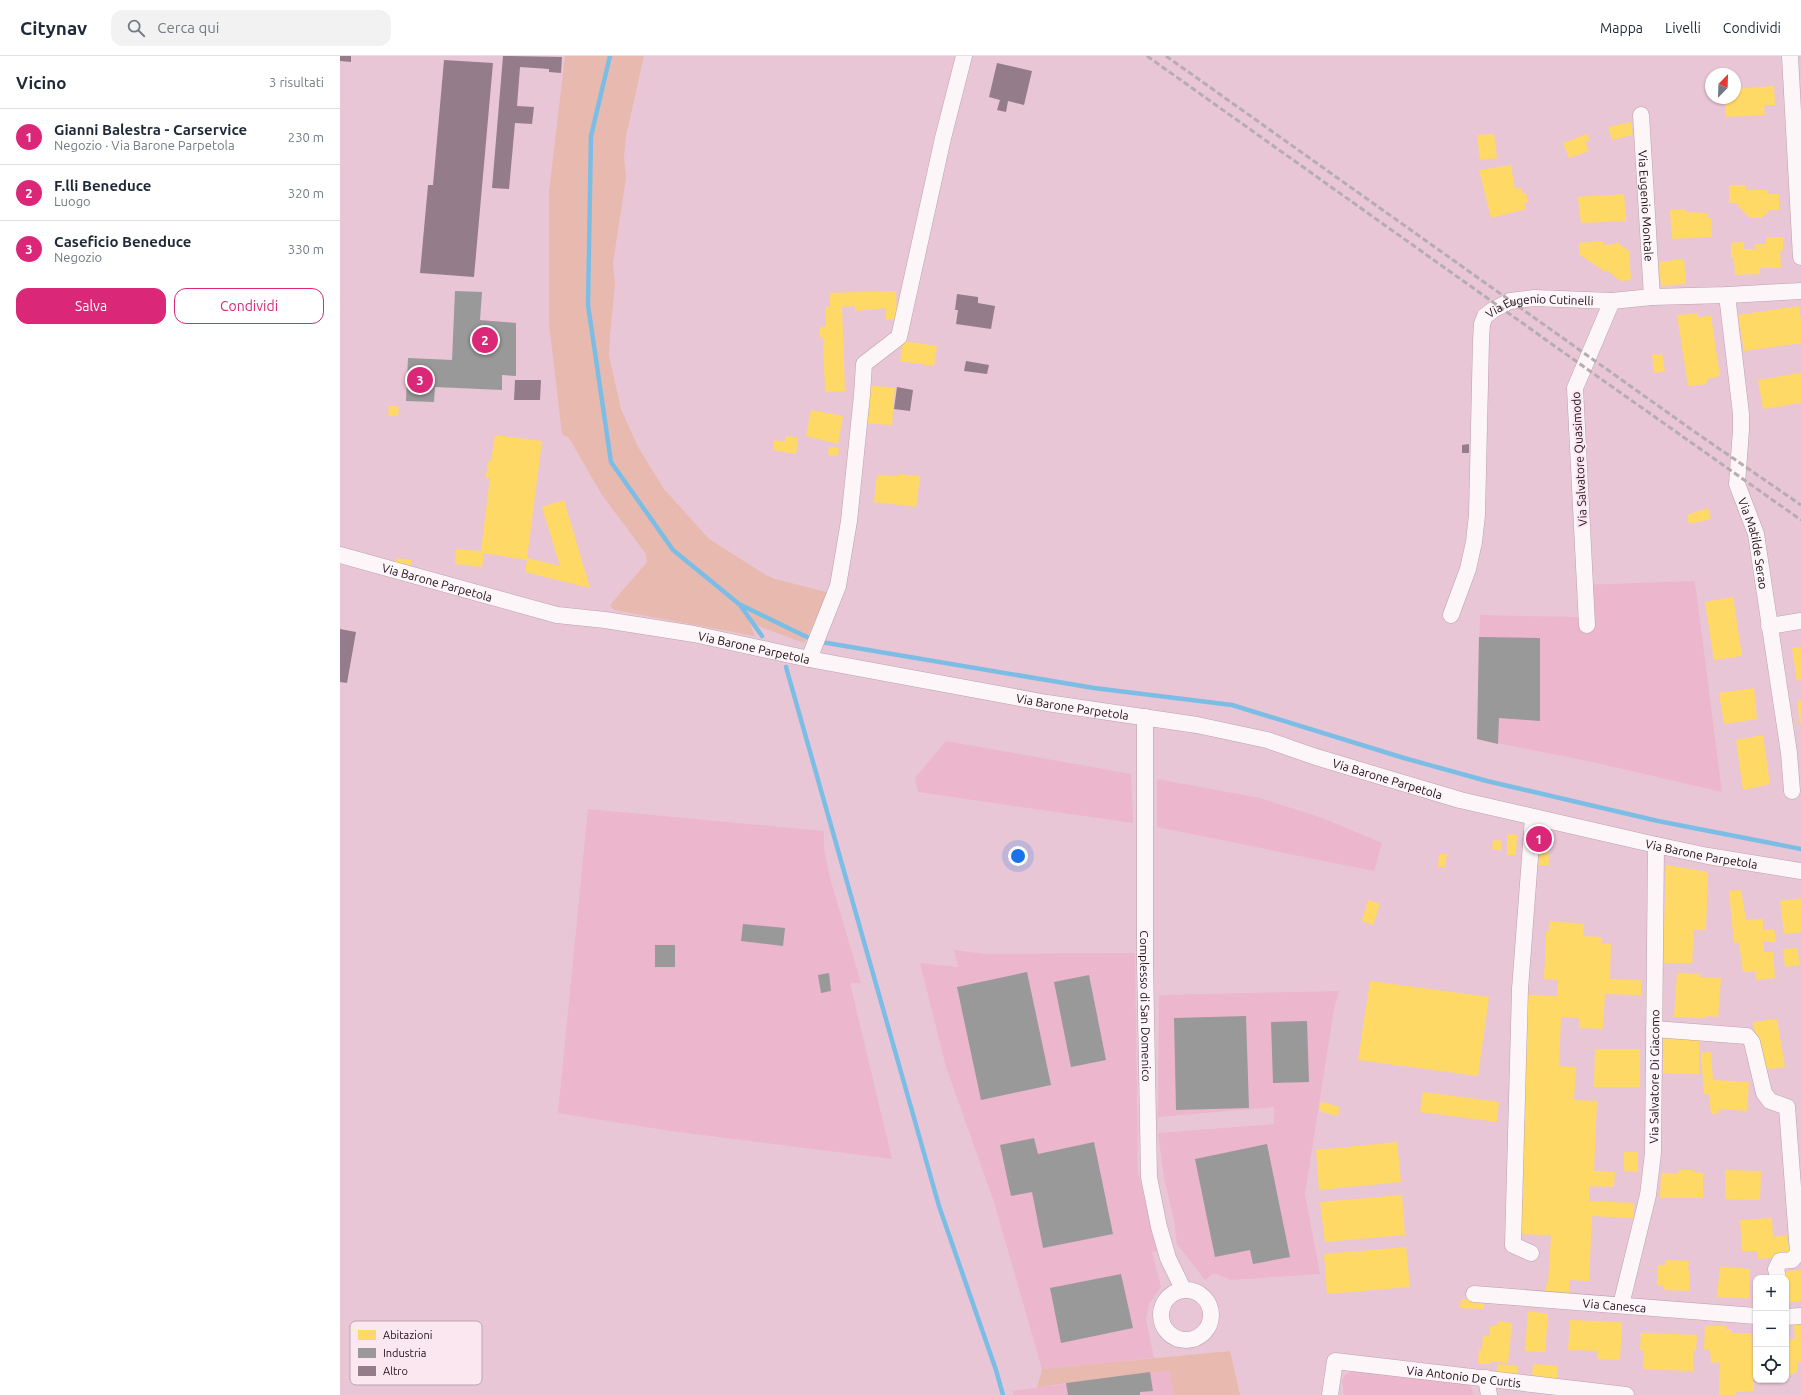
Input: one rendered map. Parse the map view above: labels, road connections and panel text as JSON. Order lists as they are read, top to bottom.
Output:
{
  "streets": {
    "street": [
      "Via Eugenio Montale",
      "Via Eugenio Cutinelli",
      "Via Salvatore Quasimodo",
      "Via Matilde Serao",
      "Via Barone Parpetola",
      "Complesso di San Domenico",
      "Via Salvatore Di Giacomo",
      "Via Canesca",
      "Via Antonio De Curtis"
    ]
  },
  "crossings": [
    ["Via Eugenio Montale", "Via Eugenio Cutinelli"],
    ["Via Eugenio Cutinelli", "Via Salvatore Quasimodo"],
    ["Via Eugenio Cutinelli", "Via Matilde Serao"],
    ["Via Barone Parpetola", "Complesso di San Domenico"],
    ["Via Barone Parpetola", "Via Salvatore Di Giacomo"],
    ["Via Salvatore Di Giacomo", "Via Canesca"]
  ],
  "legend": ["Abitazioni", "Industria", "Altro"],
  "north": "top right",
  "page": {
    "header": "Citynav",
    "search": "Cerca qui",
    "nav": ["Mappa", "Livelli", "Condividi"],
    "heading": ["Vicino", "3 risultati"],
    "list": [
      {
        "mark": "1",
        "name": "Gianni Balestra - Carservice",
        "note": "Negozio · Via Barone Parpetola",
        "value": "230 m"
      },
      {
        "mark": "2",
        "name": "F.lli Beneduce",
        "note": "Luogo",
        "value": "320 m"
      },
      {
        "mark": "3",
        "name": "Caseficio Beneduce",
        "note": "Negozio",
        "value": "330 m"
      }
    ],
    "buttons": ["Salva", "Condividi"],
    "pins": ["2", "3", "1"],
    "map_buttons": ["+", "−"]
  }
}
